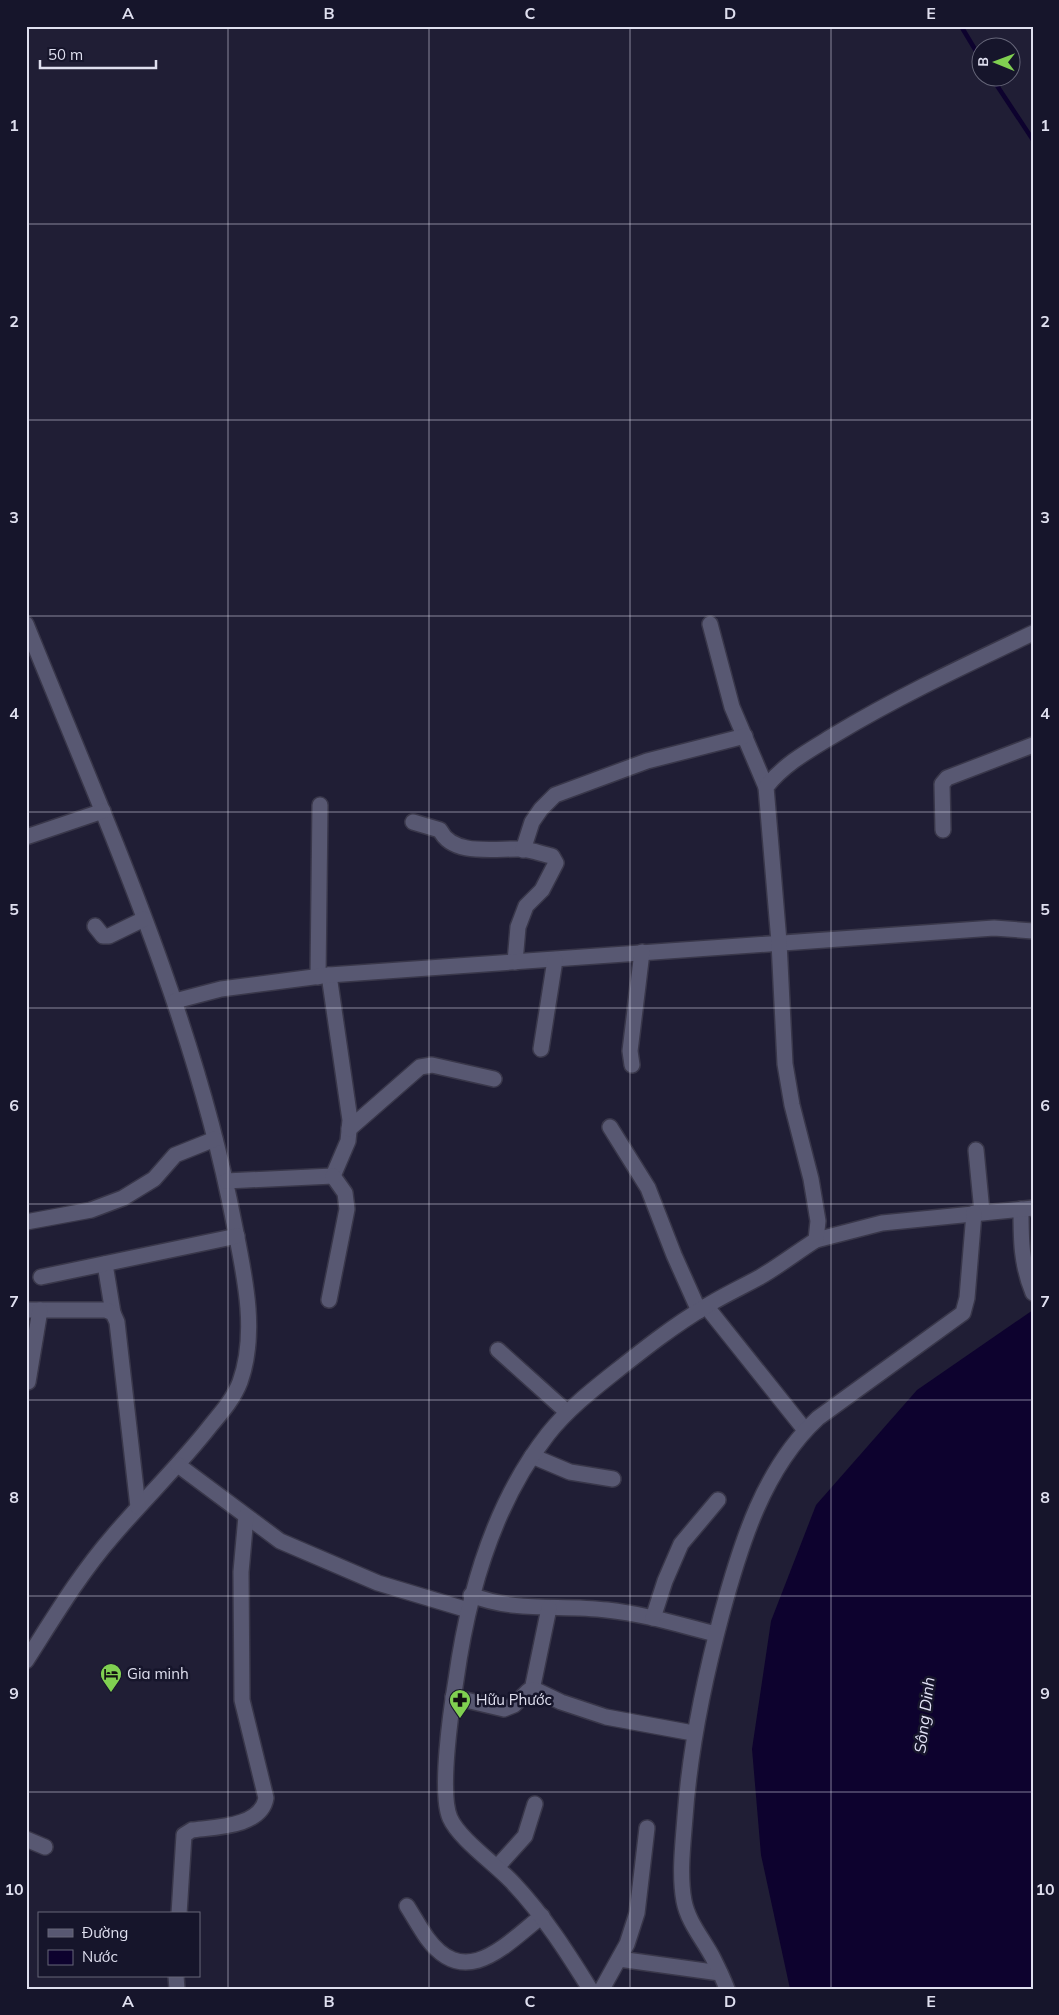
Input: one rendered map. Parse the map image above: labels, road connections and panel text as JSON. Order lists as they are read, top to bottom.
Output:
{
  "water": ["Sông Dinh"],
  "places": {
    "hotel": ["Gia minh"],
    "pharmacy": ["Hữu Phước"]
  },
  "legend": ["Đường", "Nước"],
  "scale_bar": "50 m",
  "north": "left",
  "grid": {
    "columns": [
      "A",
      "B",
      "C",
      "D",
      "E"
    ],
    "rows": [
      "1",
      "2",
      "3",
      "4",
      "5",
      "6",
      "7",
      "8",
      "9",
      "10"
    ]
  }
}
